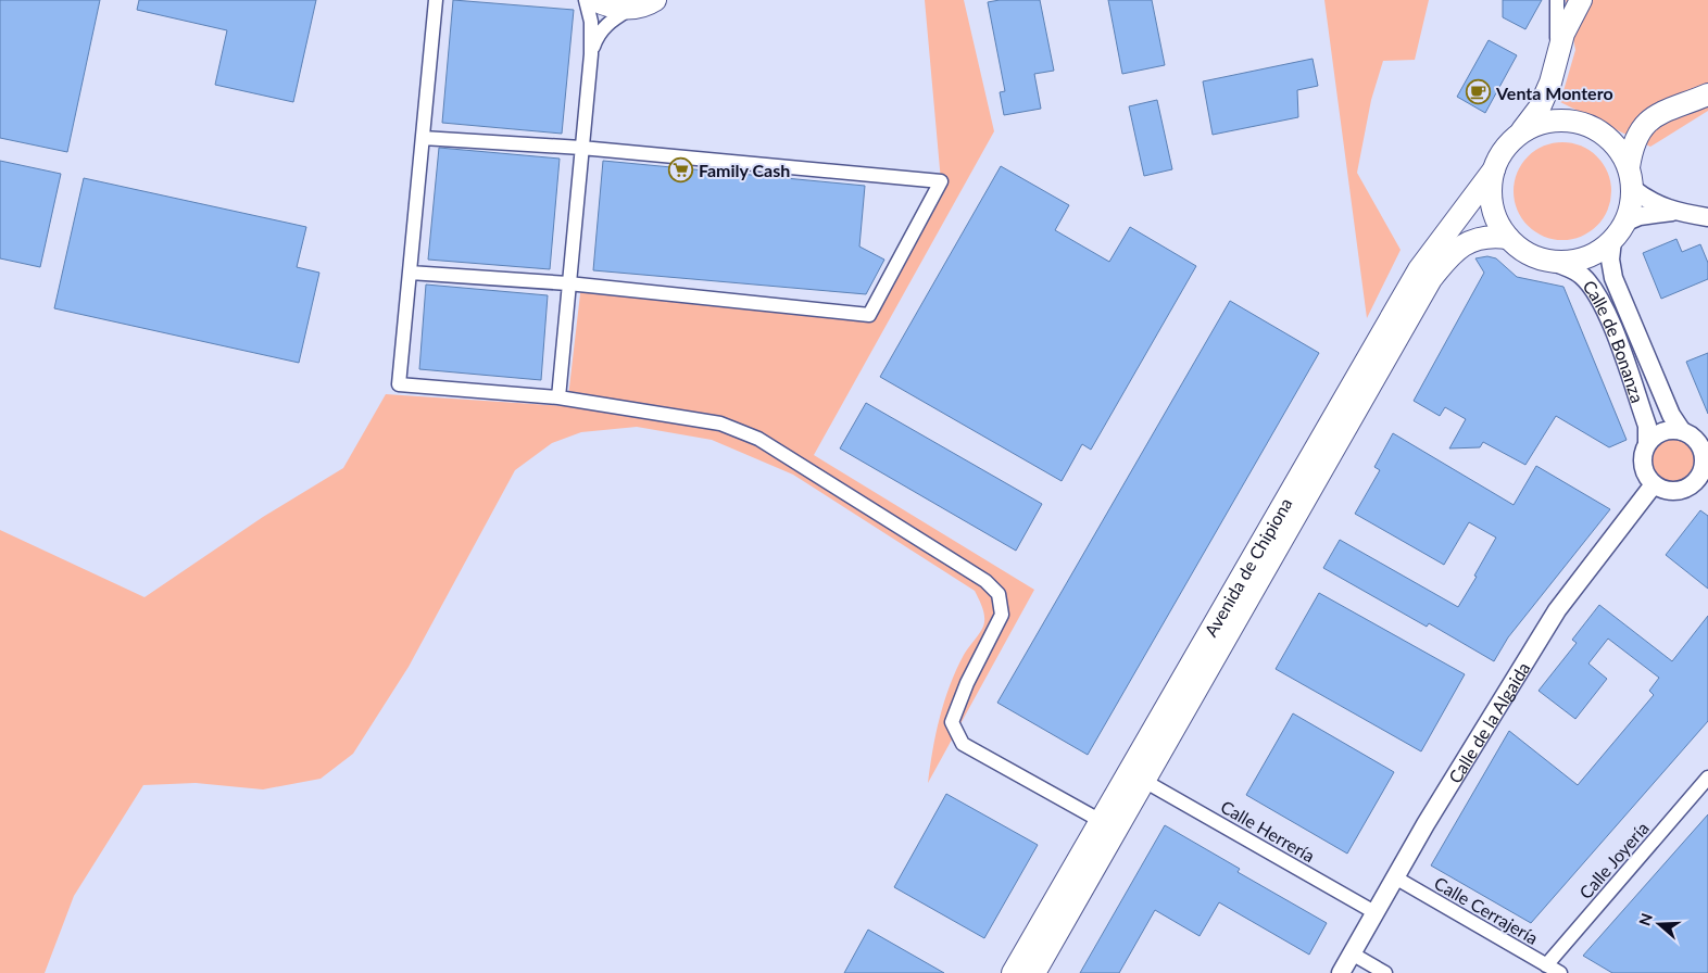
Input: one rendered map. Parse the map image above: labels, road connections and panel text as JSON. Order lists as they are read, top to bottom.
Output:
{
  "streets": {
    "main road": ["Avenida de Chipiona"],
    "street": [
      "Calle de Bonanza",
      "Calle de la Algaida",
      "Calle Herrería",
      "Calle Joyería",
      "Calle Cerrajería"
    ]
  },
  "crossings": [
    ["Calle de Bonanza", "Avenida de Chipiona"],
    ["Calle de Bonanza", "Calle de la Algaida"],
    ["Avenida de Chipiona", "Calle Herrería"],
    ["Calle de la Algaida", "Calle Herrería"],
    ["Calle de la Algaida", "Calle Cerrajería"],
    ["Calle Joyería", "Calle Cerrajería"]
  ],
  "places": {
    "cafe": ["Venta Montero"],
    "supermarket": ["Family Cash"]
  },
  "north": "left"
}
